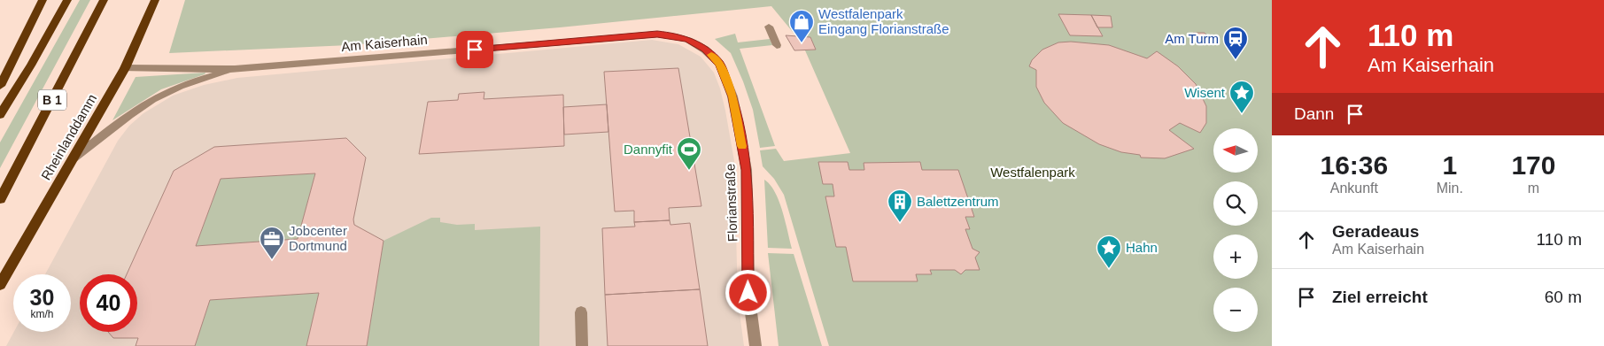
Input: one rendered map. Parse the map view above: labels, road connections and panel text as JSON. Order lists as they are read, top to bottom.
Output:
{
  "streets": {
    "main road": ["B 1", "Rheinlanddamm"],
    "street": ["Am Kaiserhain", "Florianstraße"]
  },
  "crossings": [
    ["Am Kaiserhain", "Rheinlanddamm"],
    ["Am Kaiserhain", "Florianstraße"]
  ],
  "parks": ["Westfalenpark"],
  "places": {
    "shop": ["Westfalenpark Eingang Florianstraße"],
    "station": ["Am Turm"],
    "place": ["Wisent", "Hahn"],
    "sports": ["Dannyfit"],
    "building": ["Balettzentrum"],
    "office": ["Jobcenter Dortmund"]
  },
  "north": "left",
  "page": {
    "turn": ["110 m", "Am Kaiserhain"],
    "then": "Dann",
    "map_buttons": ["+", "−"],
    "eta": [
      "16:36",
      "Ankunft",
      "1",
      "Min.",
      "170",
      "m"
    ],
    "list": [
      {
        "name": "Geradeaus",
        "note": "Am Kaiserhain",
        "value": "110 m"
      },
      {
        "name": "Ziel erreicht",
        "value": "60 m"
      }
    ],
    "speed": "30 km/h",
    "limit": "40"
  }
}
